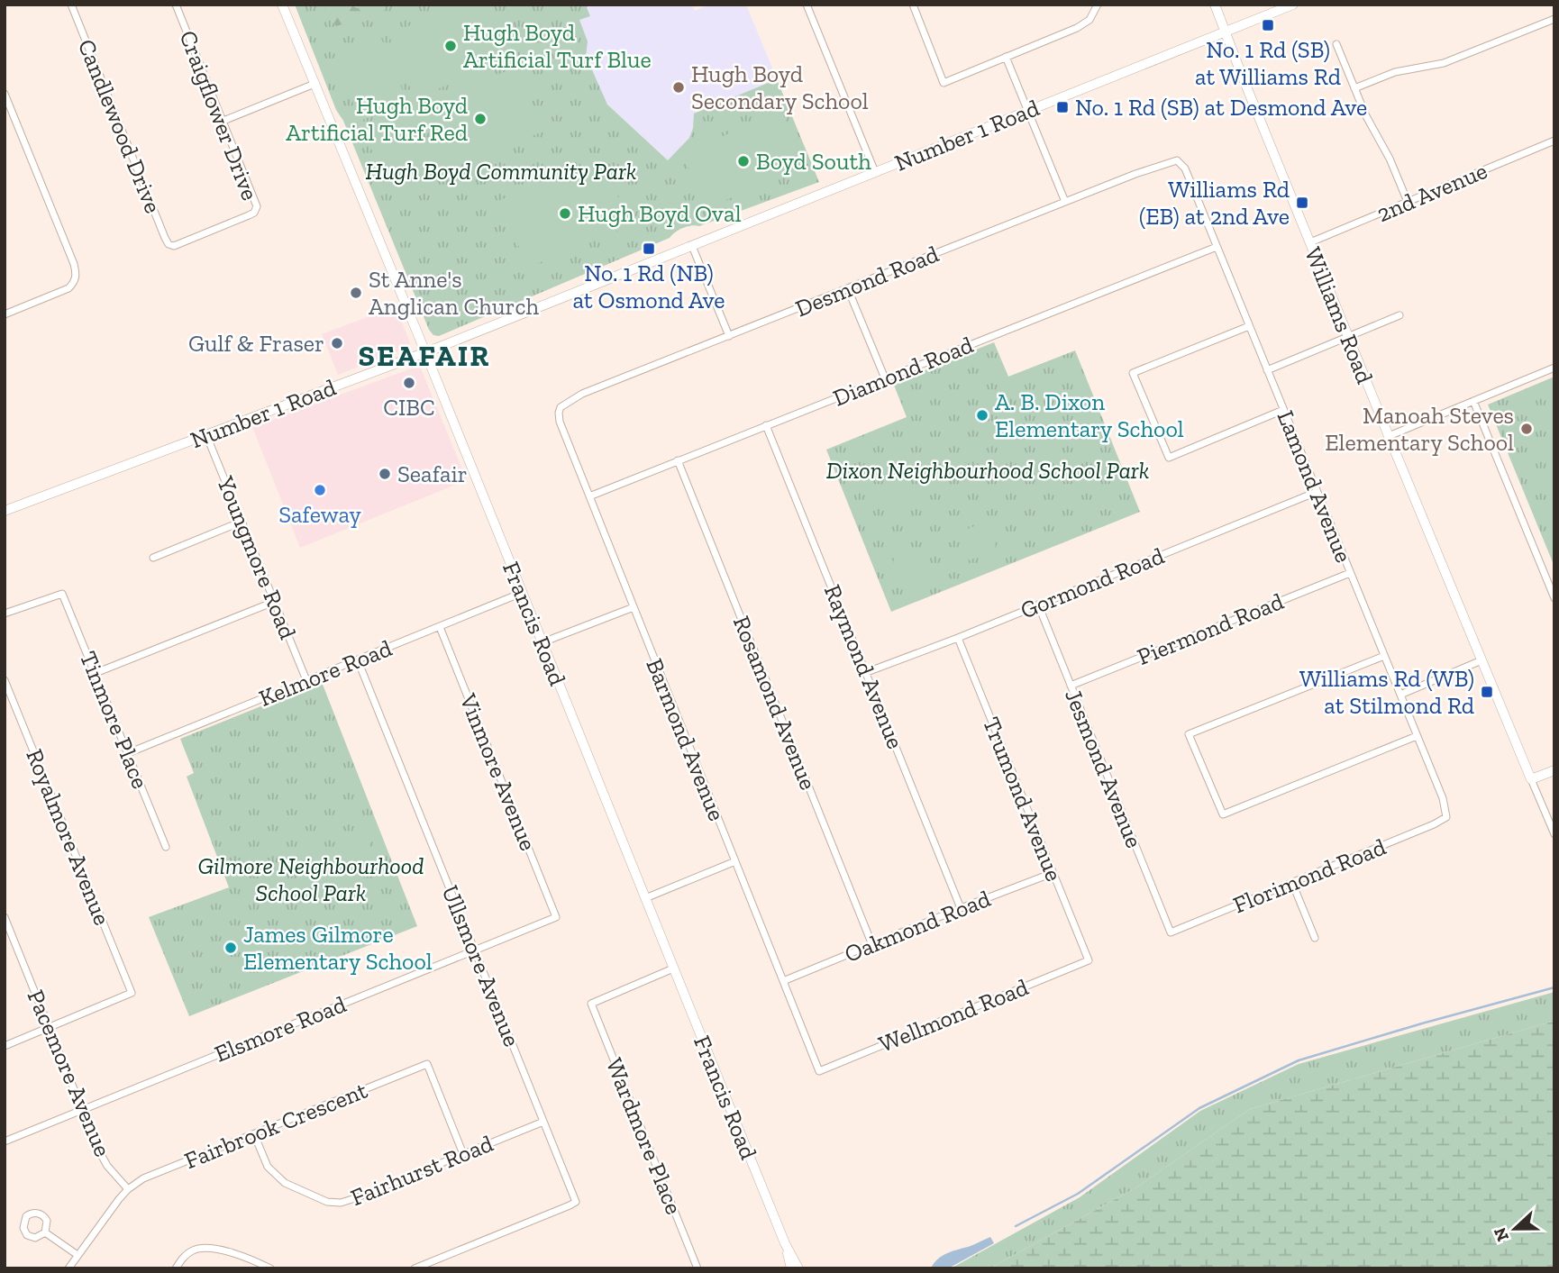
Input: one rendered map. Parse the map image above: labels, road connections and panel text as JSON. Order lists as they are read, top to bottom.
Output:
{
  "streets": {
    "street": [
      "Craigflower Drive",
      "Candlewood Drive",
      "Number 1 Road",
      "2nd Avenue",
      "Desmond Road",
      "Williams Road",
      "Diamond Road",
      "Lamond Avenue",
      "Youngmore Road",
      "Gormond Road",
      "Francis Road",
      "Piermond Road",
      "Raymond Avenue",
      "Kelmore Road",
      "Rosamond Avenue",
      "Tinmore Place",
      "Barmond Avenue",
      "Jesmond Avenue",
      "Vinmore Avenue",
      "Trumond Avenue",
      "Royalmore Avenue",
      "Florimond Road",
      "Oakmond Road",
      "Ullsmore Avenue",
      "Wellmond Road",
      "Elsmore Road",
      "Pacemore Avenue",
      "Fairbrook Crescent",
      "Wardmore Place",
      "Fairhurst Road"
    ]
  },
  "crossings": [
    ["Craigflower Drive", "Candlewood Drive"],
    ["Number 1 Road", "Williams Road"],
    ["Number 1 Road", "Youngmore Road"],
    ["Number 1 Road", "Francis Road"],
    ["2nd Avenue", "Williams Road"],
    ["Desmond Road", "Lamond Avenue"],
    ["Desmond Road", "Barmond Avenue"],
    ["Diamond Road", "Lamond Avenue"],
    ["Diamond Road", "Raymond Avenue"],
    ["Diamond Road", "Rosamond Avenue"],
    ["Diamond Road", "Barmond Avenue"],
    ["Lamond Avenue", "Gormond Road"],
    ["Lamond Avenue", "Piermond Road"],
    ["Lamond Avenue", "Florimond Road"],
    ["Youngmore Road", "Kelmore Road"],
    ["Gormond Road", "Raymond Avenue"],
    ["Gormond Road", "Jesmond Avenue"],
    ["Gormond Road", "Trumond Avenue"],
    ["Francis Road", "Kelmore Road"],
    ["Francis Road", "Wardmore Place"],
    ["Piermond Road", "Jesmond Avenue"],
    ["Raymond Avenue", "Oakmond Road"],
    ["Kelmore Road", "Tinmore Place"],
    ["Kelmore Road", "Vinmore Avenue"],
    ["Kelmore Road", "Ullsmore Avenue"],
    ["Rosamond Avenue", "Oakmond Road"],
    ["Barmond Avenue", "Oakmond Road"],
    ["Barmond Avenue", "Wellmond Road"],
    ["Jesmond Avenue", "Florimond Road"],
    ["Vinmore Avenue", "Elsmore Road"],
    ["Trumond Avenue", "Oakmond Road"],
    ["Trumond Avenue", "Wellmond Road"],
    ["Royalmore Avenue", "Pacemore Avenue"],
    ["Ullsmore Avenue", "Elsmore Road"],
    ["Ullsmore Avenue", "Fairhurst Road"],
    ["Elsmore Road", "Pacemore Avenue"],
    ["Pacemore Avenue", "Fairbrook Crescent"],
    ["Fairbrook Crescent", "Fairhurst Road"]
  ],
  "districts": ["SEAFAIR"],
  "parks": ["Hugh Boyd Community Park", "Dixon Neighbourhood School Park", "Gilmore Neighbourhood School Park"],
  "places": {
    "transit": [
      "No. 1 Rd (SB) at Williams Rd",
      "No. 1 Rd (SB) at Desmond Ave",
      "Williams Rd (EB) at 2nd Ave",
      "No. 1 Rd (NB) at Osmond Ave",
      "Williams Rd (WB) at Stilmond Rd"
    ],
    "other": [
      "Hugh Boyd Artificial Turf Blue",
      "Hugh Boyd Secondary School",
      "Hugh Boyd Artificial Turf Red",
      "Boyd South",
      "Hugh Boyd Oval",
      "St Anne's Anglican Church",
      "Gulf & Fraser",
      "CIBC",
      "A. B. Dixon Elementary School",
      "Manoah Steves Elementary School",
      "Seafair",
      "Safeway",
      "James Gilmore Elementary School"
    ]
  },
  "north": "left"
}
